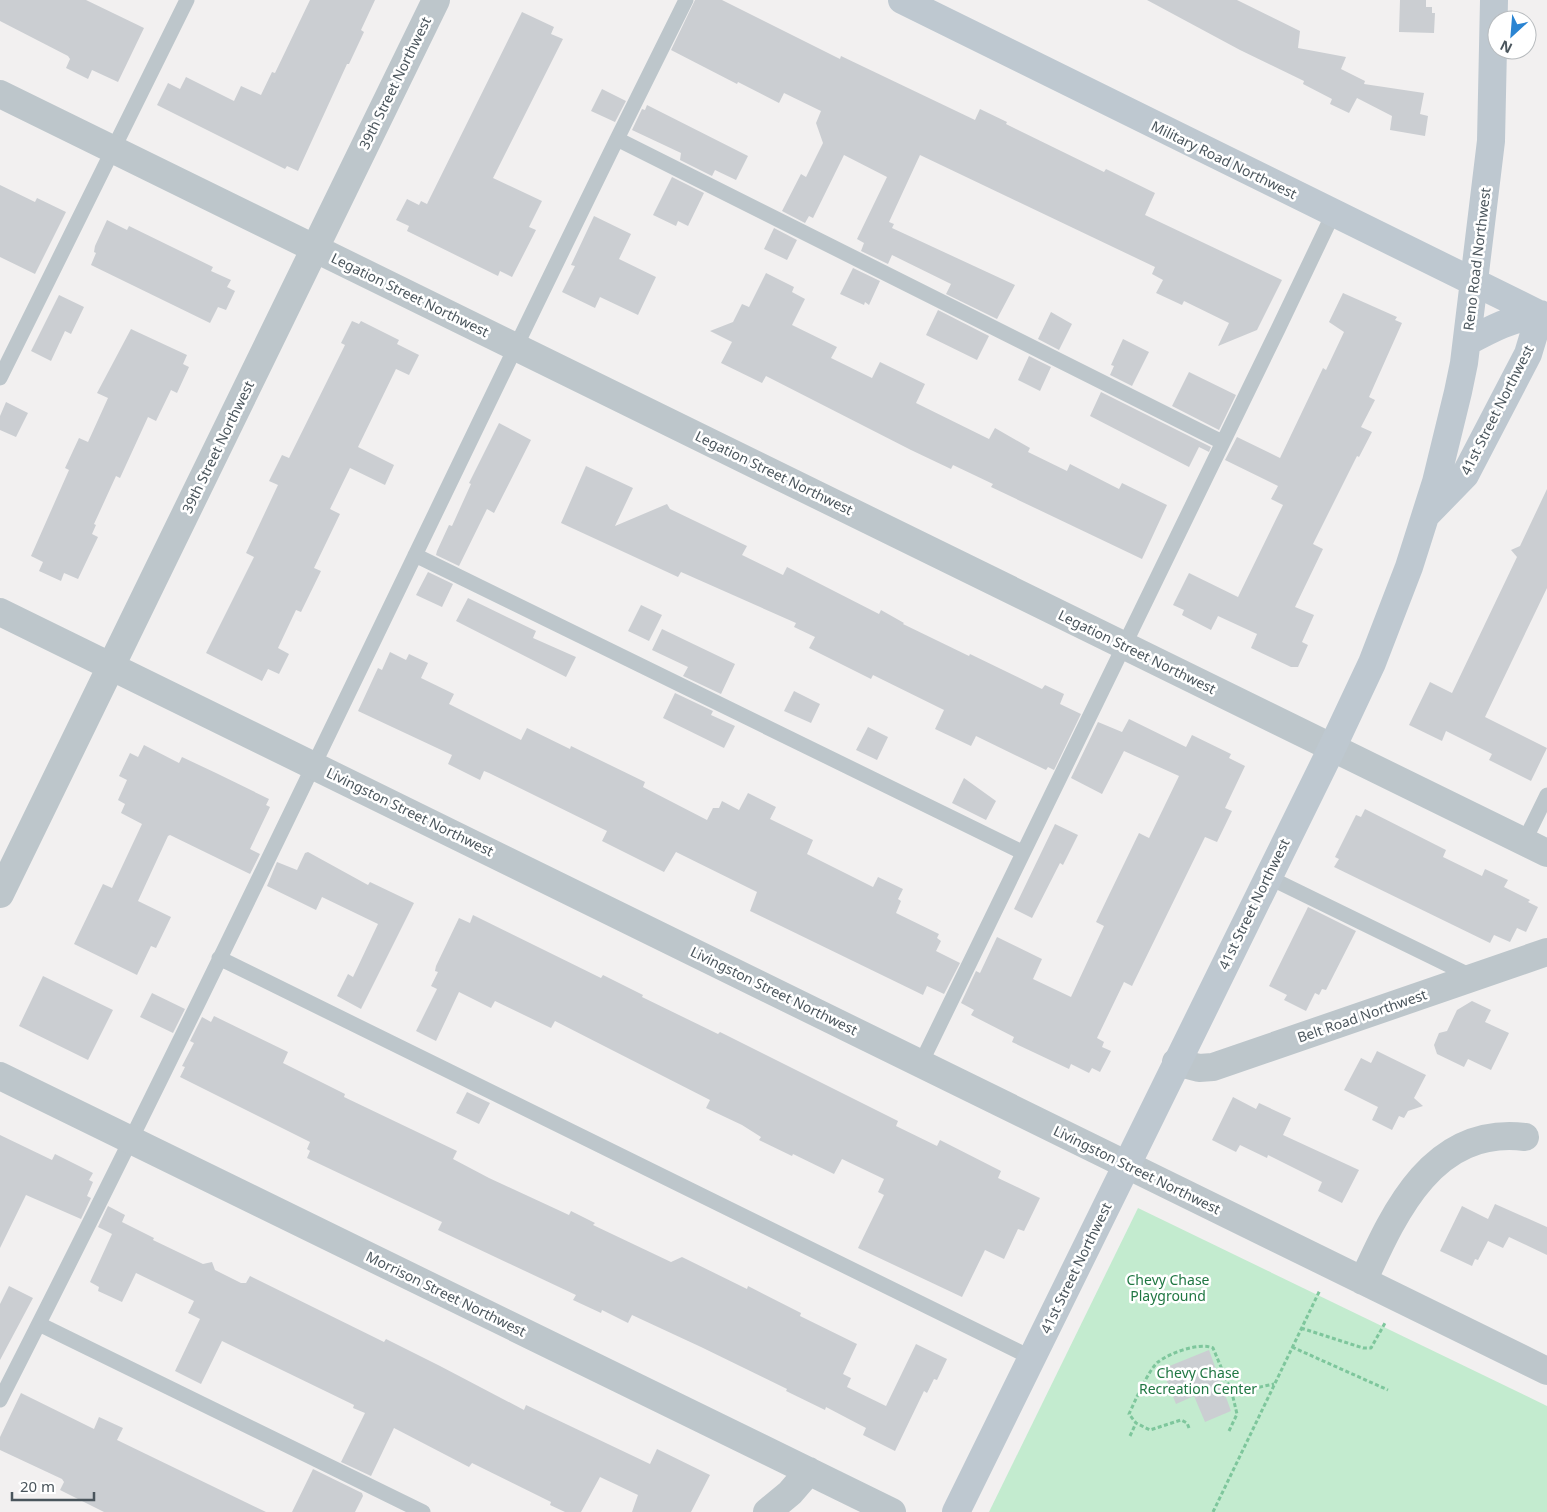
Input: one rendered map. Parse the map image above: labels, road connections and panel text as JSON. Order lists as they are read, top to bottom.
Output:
{
  "streets": {
    "main road": ["Military Road Northwest", "Reno Road Northwest", "41st Street Northwest"],
    "street": [
      "39th Street Northwest",
      "Legation Street Northwest",
      "Livingston Street Northwest",
      "Belt Road Northwest",
      "Morrison Street Northwest"
    ]
  },
  "crossings": [
    ["39th Street Northwest", "Legation Street Northwest"],
    ["39th Street Northwest", "Livingston Street Northwest"],
    ["Military Road Northwest", "Reno Road Northwest"],
    ["Military Road Northwest", "41st Street Northwest"],
    ["Reno Road Northwest", "41st Street Northwest"],
    ["Legation Street Northwest", "41st Street Northwest"],
    ["41st Street Northwest", "Livingston Street Northwest"],
    ["41st Street Northwest", "Belt Road Northwest"]
  ],
  "parks": ["Chevy Chase Playground", "Chevy Chase Recreation Center"],
  "scale_bar": "20 m",
  "north": "bottom left"
}
